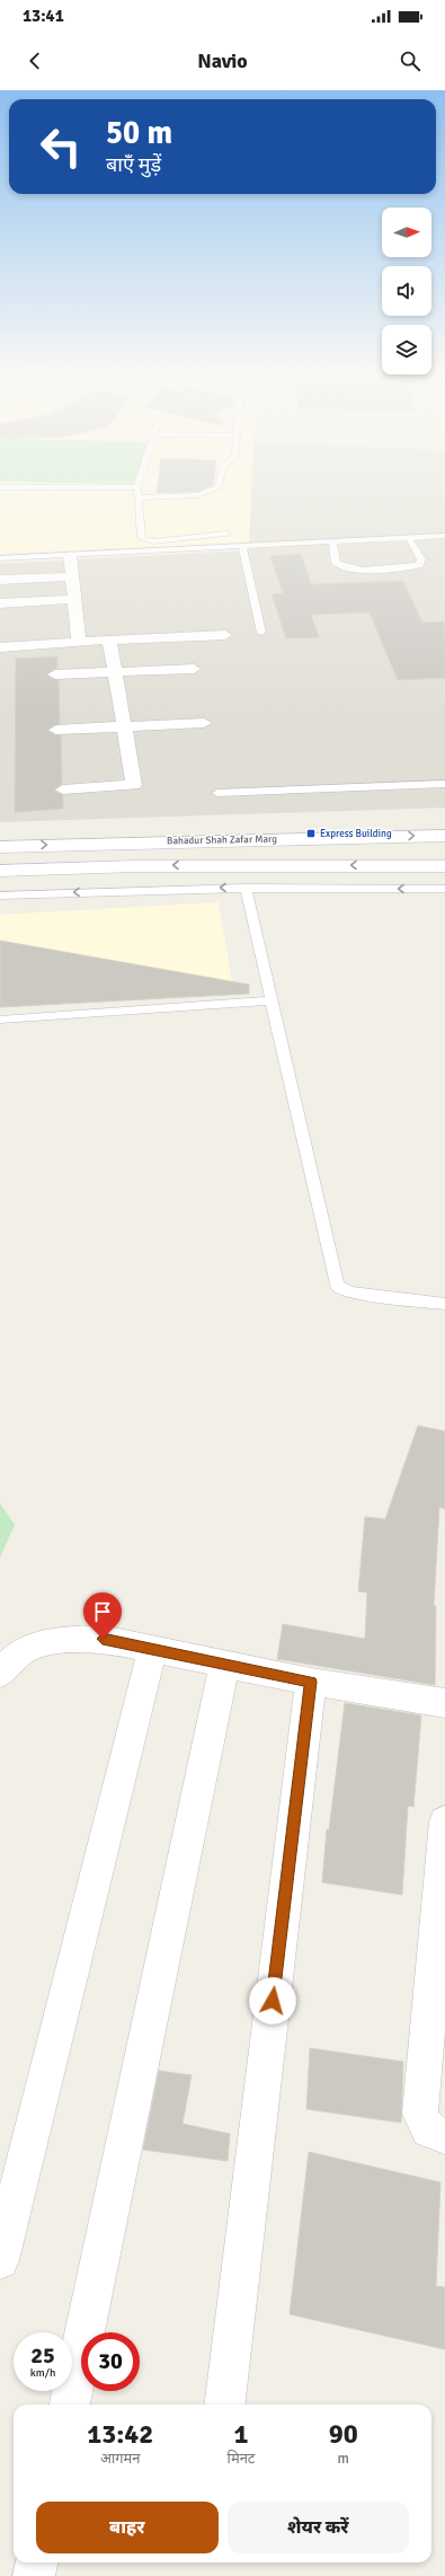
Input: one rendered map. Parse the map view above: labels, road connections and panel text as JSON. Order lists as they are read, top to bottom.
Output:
{
  "streets": {
    "street": ["Bahadur Shah Zafar Marg"]
  },
  "places": {
    "transit": ["Express Building"]
  },
  "north": "right",
  "page": {
    "status": "13:41",
    "header": "Navio",
    "turn": ["50 m", "बाएँ मुड़ें"],
    "speed": "25 km/h",
    "limit": "30",
    "eta": [
      "13:42",
      "आगमन",
      "1",
      "मिनट",
      "90",
      "m"
    ],
    "buttons": ["बाहर", "शेयर करें"]
  }
}
